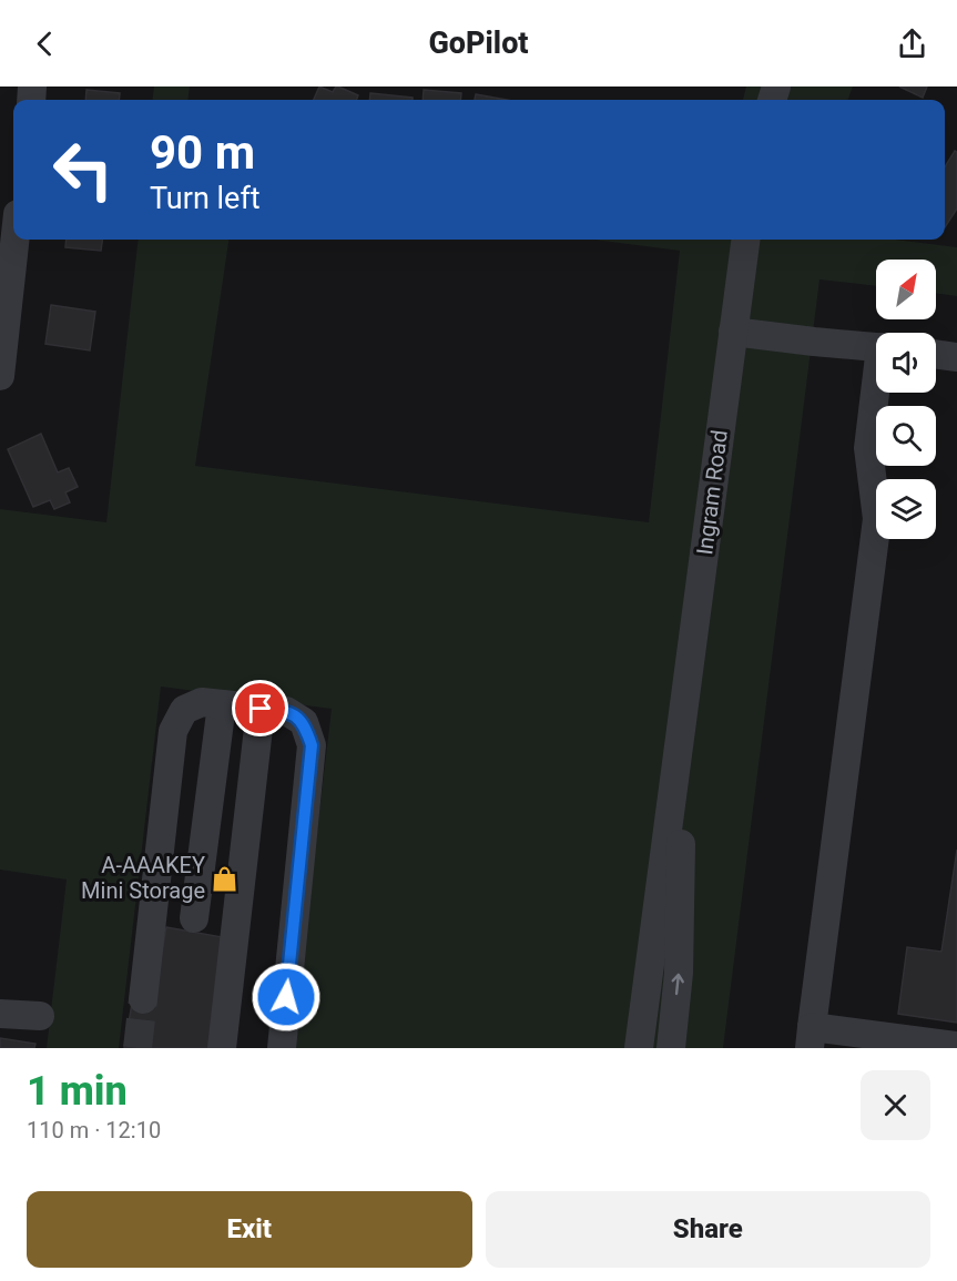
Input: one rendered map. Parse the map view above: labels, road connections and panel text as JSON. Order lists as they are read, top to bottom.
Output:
{
  "streets": {
    "street": ["Ingram Road"]
  },
  "places": {
    "shop": ["A-AAAKEY Mini Storage"]
  },
  "north": "top right",
  "page": {
    "header": "GoPilot",
    "turn": ["90 m", "Turn left"],
    "heading": ["1 min", "110 m · 12:10"],
    "buttons": ["Exit", "Share"]
  }
}
